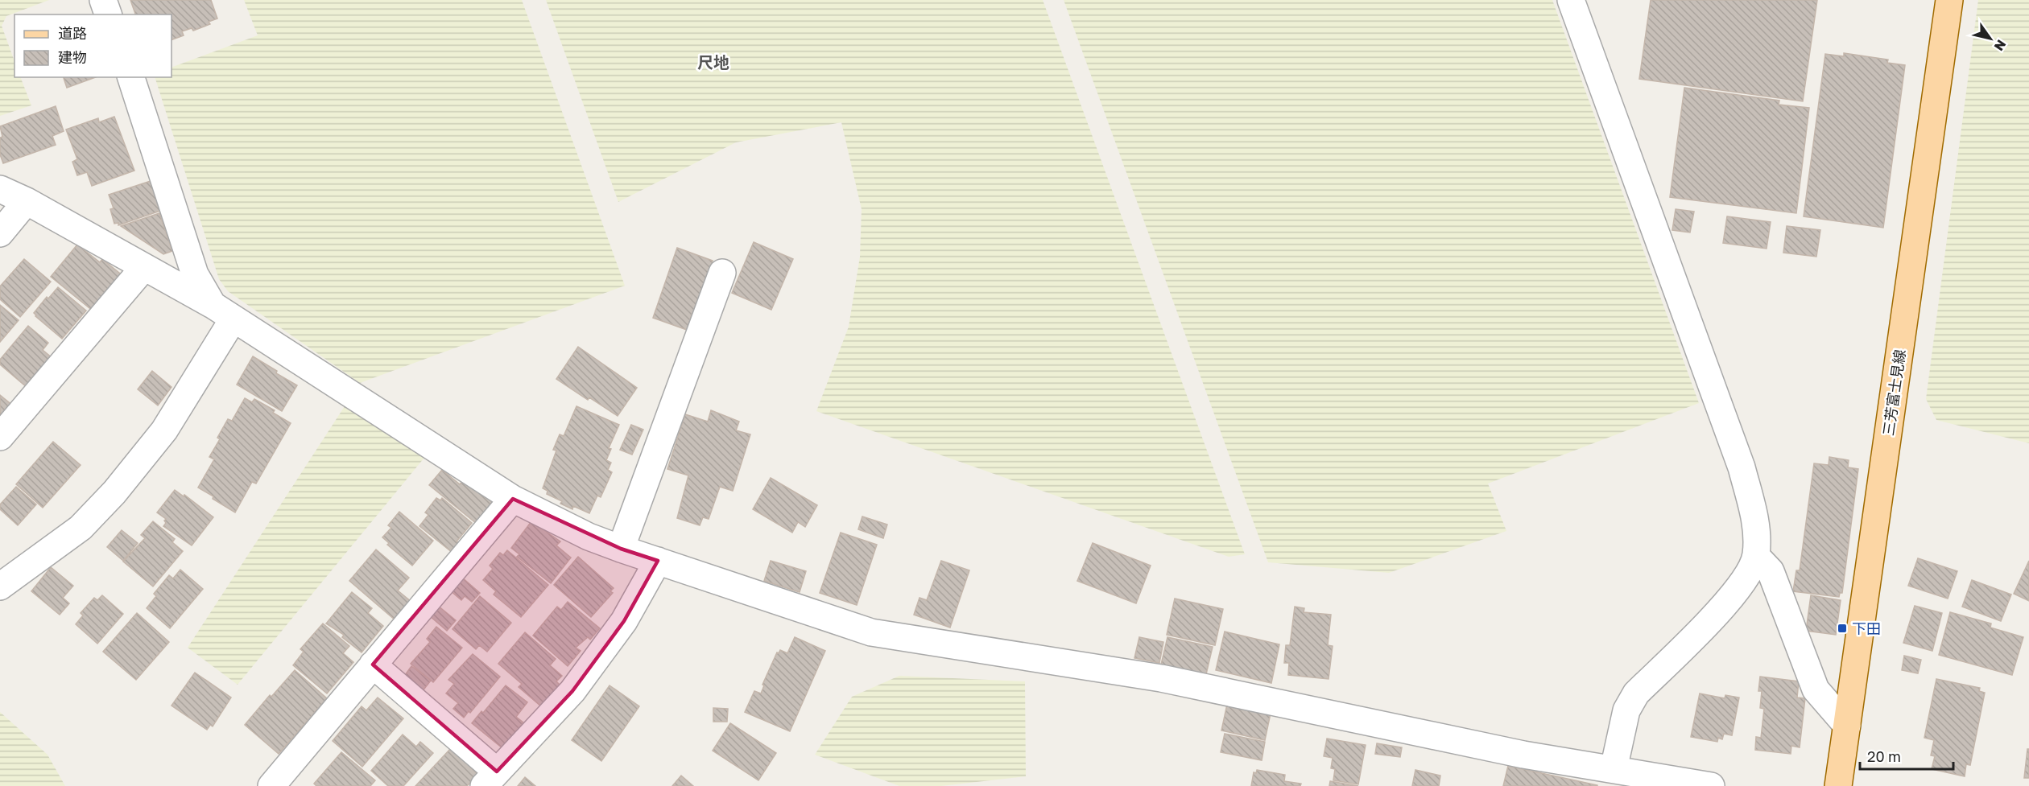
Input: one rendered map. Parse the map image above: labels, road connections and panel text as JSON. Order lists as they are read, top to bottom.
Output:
{
  "streets": {
    "main road": ["三芳富士見線"]
  },
  "districts": ["尺地"],
  "places": {
    "transit": ["下田"]
  },
  "legend": ["道路", "建物"],
  "scale_bar": "20 m",
  "north": "bottom right"
}
